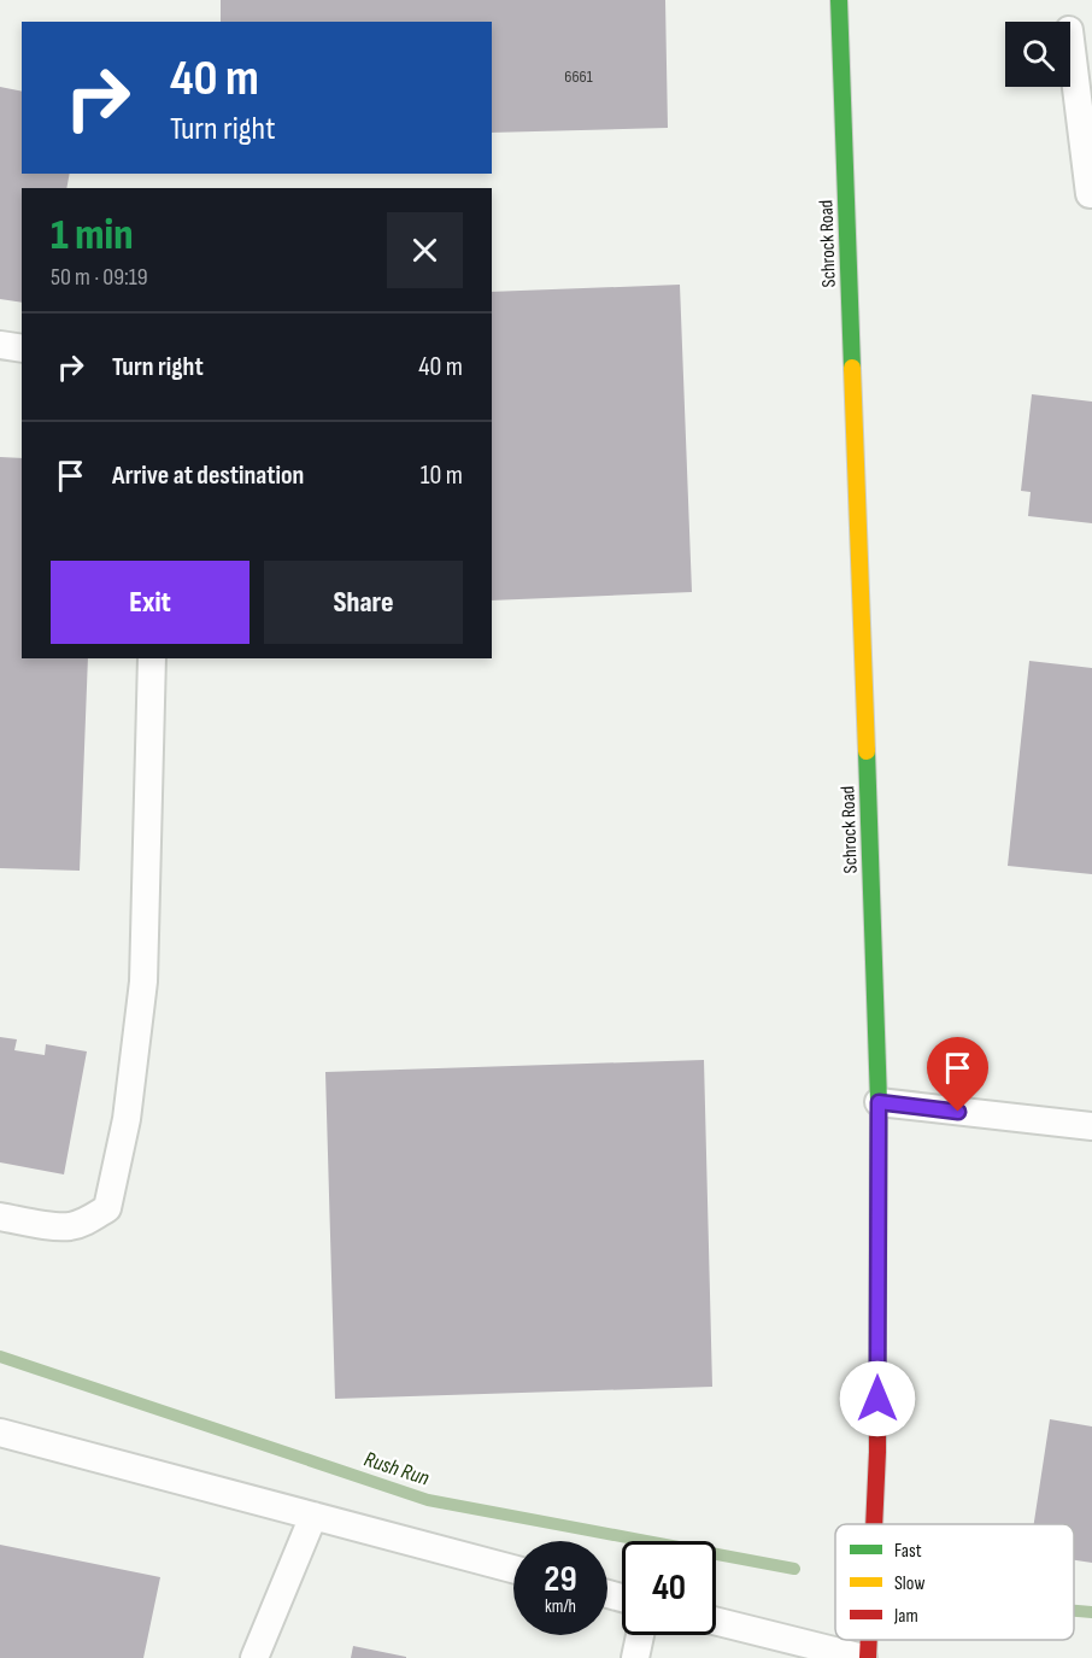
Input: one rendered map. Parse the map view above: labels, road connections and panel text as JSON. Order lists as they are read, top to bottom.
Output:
{
  "streets": {
    "street": ["Schrock Road"]
  },
  "water": ["Rush Run"],
  "house_numbers": ["6661"],
  "legend": ["Fast", "Slow", "Jam"],
  "page": {
    "turn": ["40 m", "Turn right"],
    "heading": ["1 min", "50 m · 09:19"],
    "list": [
      {
        "name": "Turn right",
        "value": "40 m"
      },
      {
        "name": "Arrive at destination",
        "value": "10 m"
      }
    ],
    "buttons": ["Exit", "Share"],
    "speed": "29 km/h",
    "limit": "40"
  }
}
